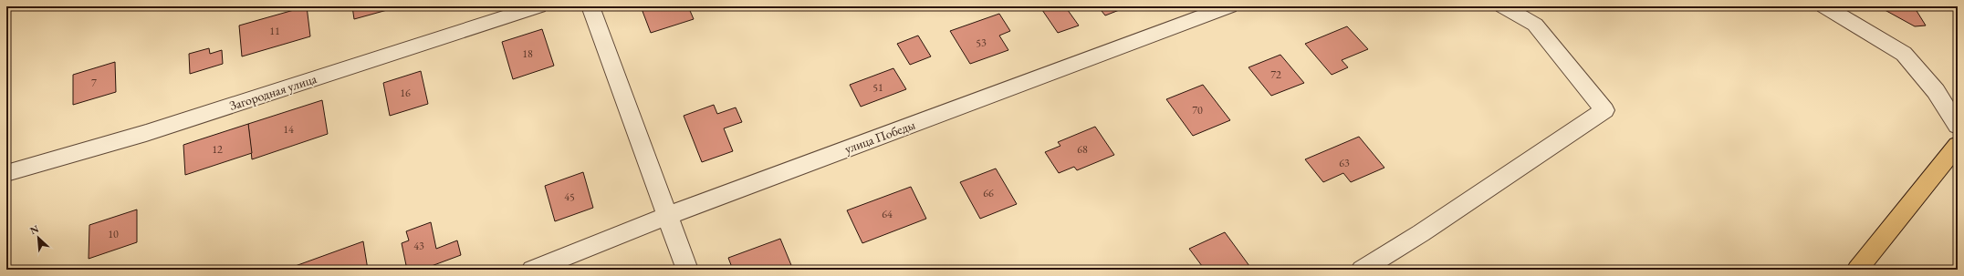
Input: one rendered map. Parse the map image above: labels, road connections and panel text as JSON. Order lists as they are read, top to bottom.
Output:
{
  "streets": {
    "street": ["Загородная улица", "улица Победы"]
  },
  "house_numbers": [
    "11",
    "53",
    "18",
    "72",
    "7",
    "51",
    "16",
    "70",
    "14",
    "12",
    "68",
    "63",
    "66",
    "45",
    "64",
    "10",
    "43"
  ],
  "north": "top left"
}
